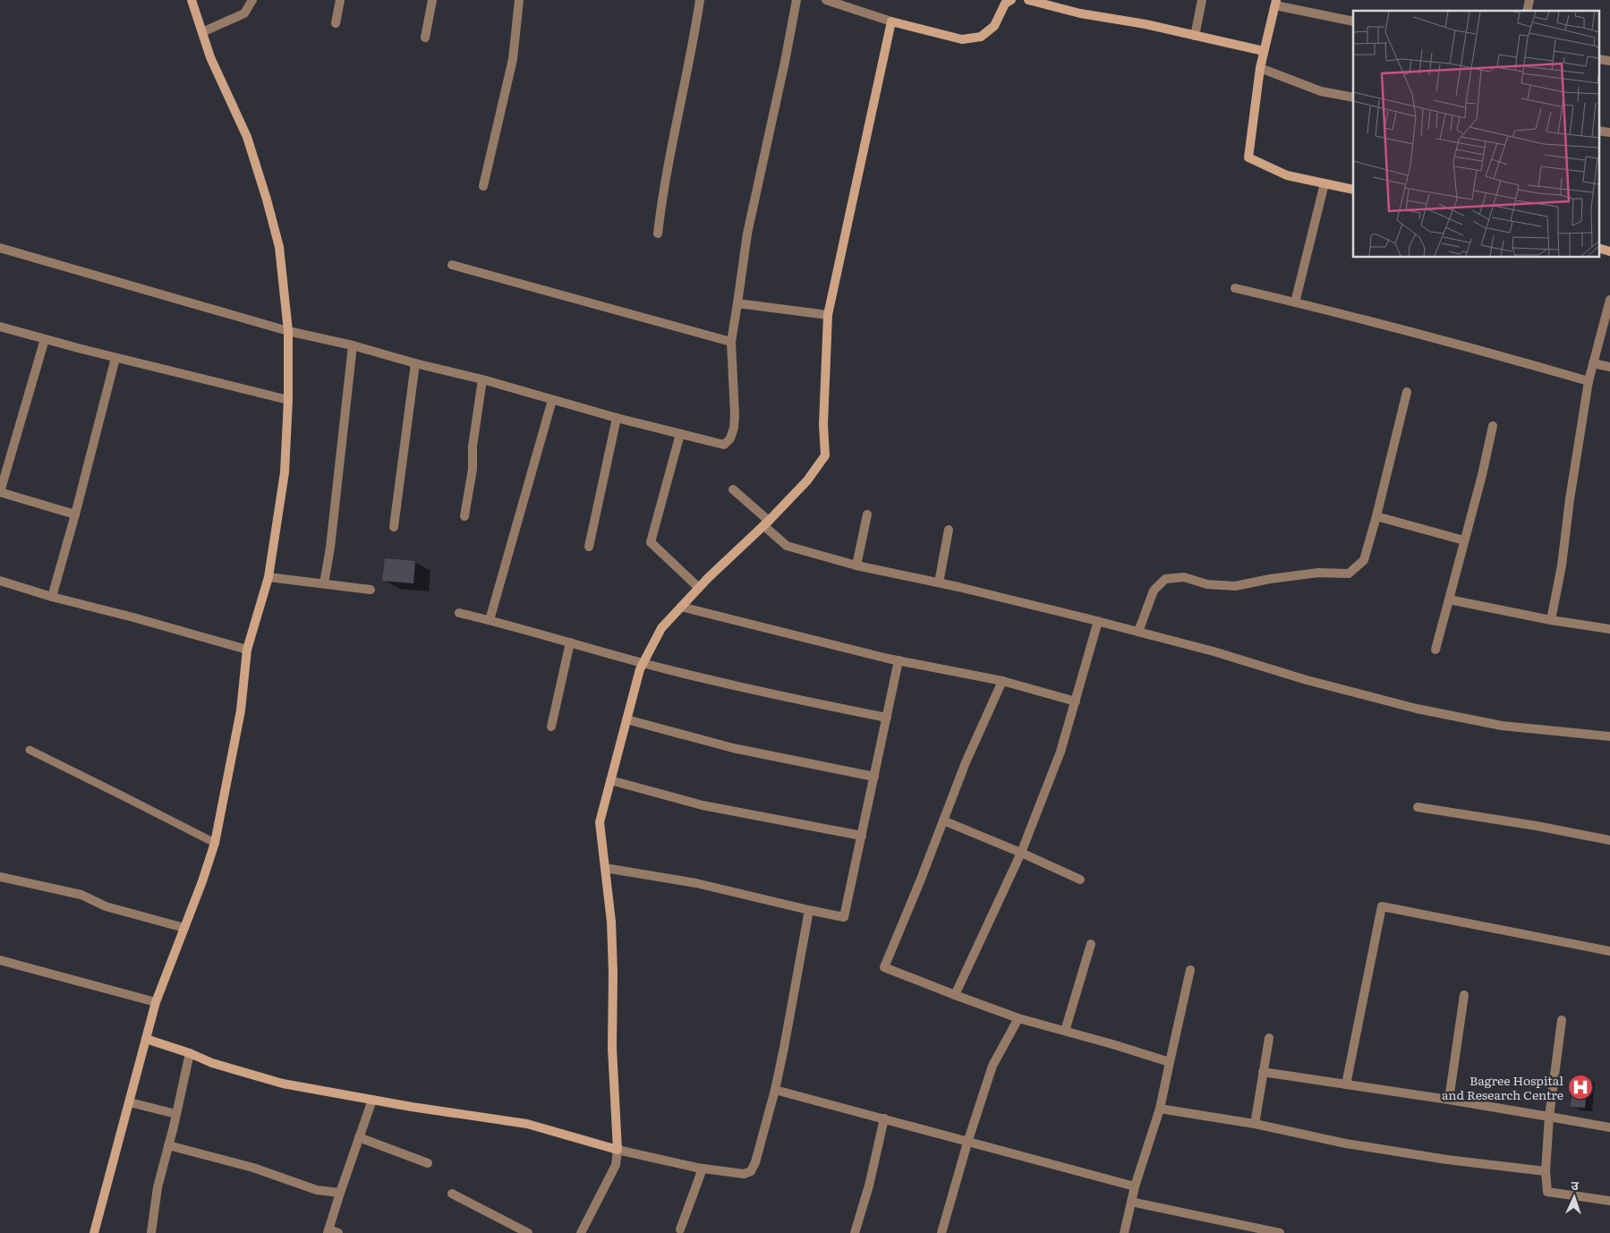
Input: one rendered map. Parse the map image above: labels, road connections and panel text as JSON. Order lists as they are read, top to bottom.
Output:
{
  "places": {
    "hospital": ["Bagree Hospital and Research Centre"]
  },
  "north": "top"
}
